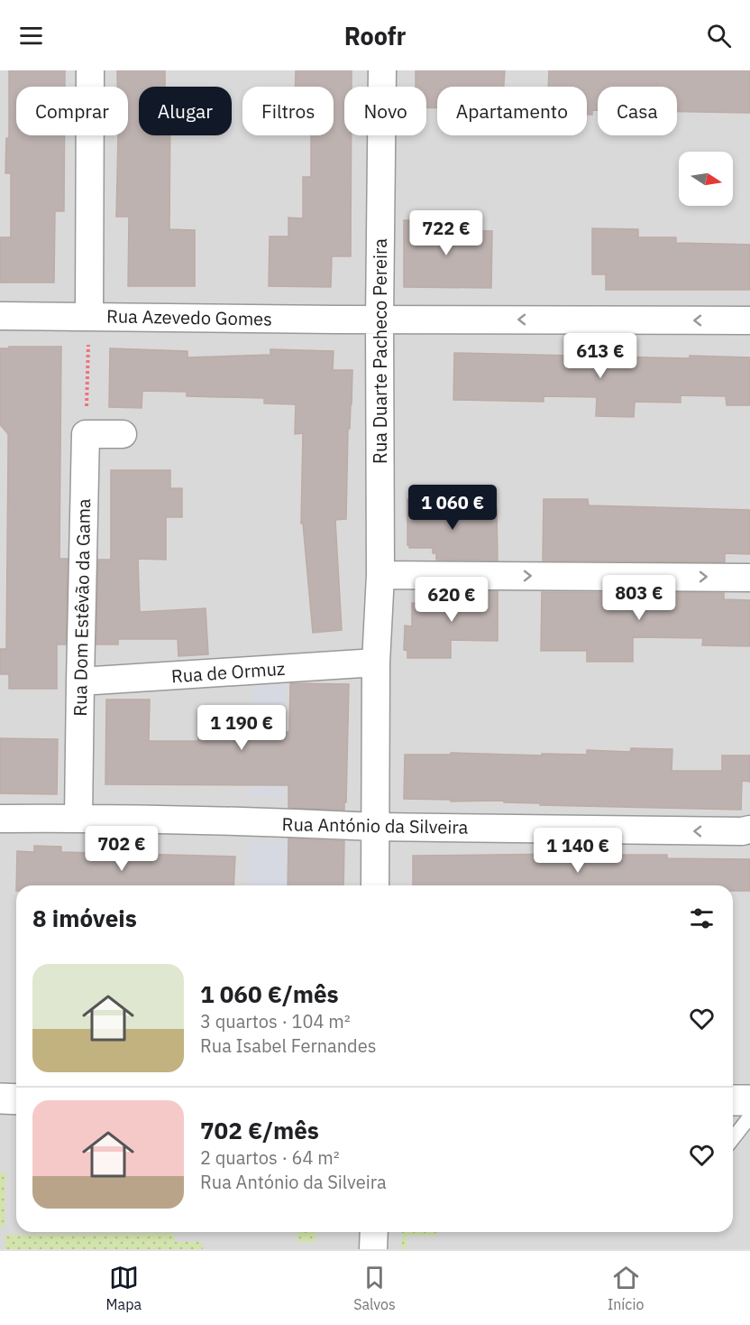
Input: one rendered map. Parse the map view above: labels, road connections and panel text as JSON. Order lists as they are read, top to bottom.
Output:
{
  "streets": {
    "street": [
      "Rua Azevedo Gomes",
      "Rua Duarte Pacheco Pereira",
      "Rua Dom Estêvão da Gama",
      "Rua de Ormuz",
      "Rua António da Silveira"
    ]
  },
  "crossings": [
    ["Rua Azevedo Gomes", "Rua Duarte Pacheco Pereira"],
    ["Rua Duarte Pacheco Pereira", "Rua de Ormuz"],
    ["Rua Duarte Pacheco Pereira", "Rua António da Silveira"],
    ["Rua Dom Estêvão da Gama", "Rua de Ormuz"],
    ["Rua Dom Estêvão da Gama", "Rua António da Silveira"]
  ],
  "one_way": ["Rua Azevedo Gomes", "Rua António da Silveira"],
  "north": "right",
  "page": {
    "header": "Roofr",
    "chip": [
      "Comprar",
      "Alugar",
      "Filtros",
      "Novo",
      "Apartamento",
      "Casa"
    ],
    "price": [
      "722 €",
      "613 €",
      "1 060 €",
      "803 €",
      "620 €",
      "1 190 €",
      "702 €",
      "1 140 €"
    ],
    "heading": "8 imóveis",
    "list": [
      {
        "name": "1 060 €/mês",
        "note": "3 quartos · 104 m² · Rua Isabel Fernandes"
      },
      {
        "name": "702 €/mês",
        "note": "2 quartos · 64 m² · Rua António da Silveira"
      }
    ],
    "tabs": ["Mapa", "Salvos", "Início"]
  }
}
